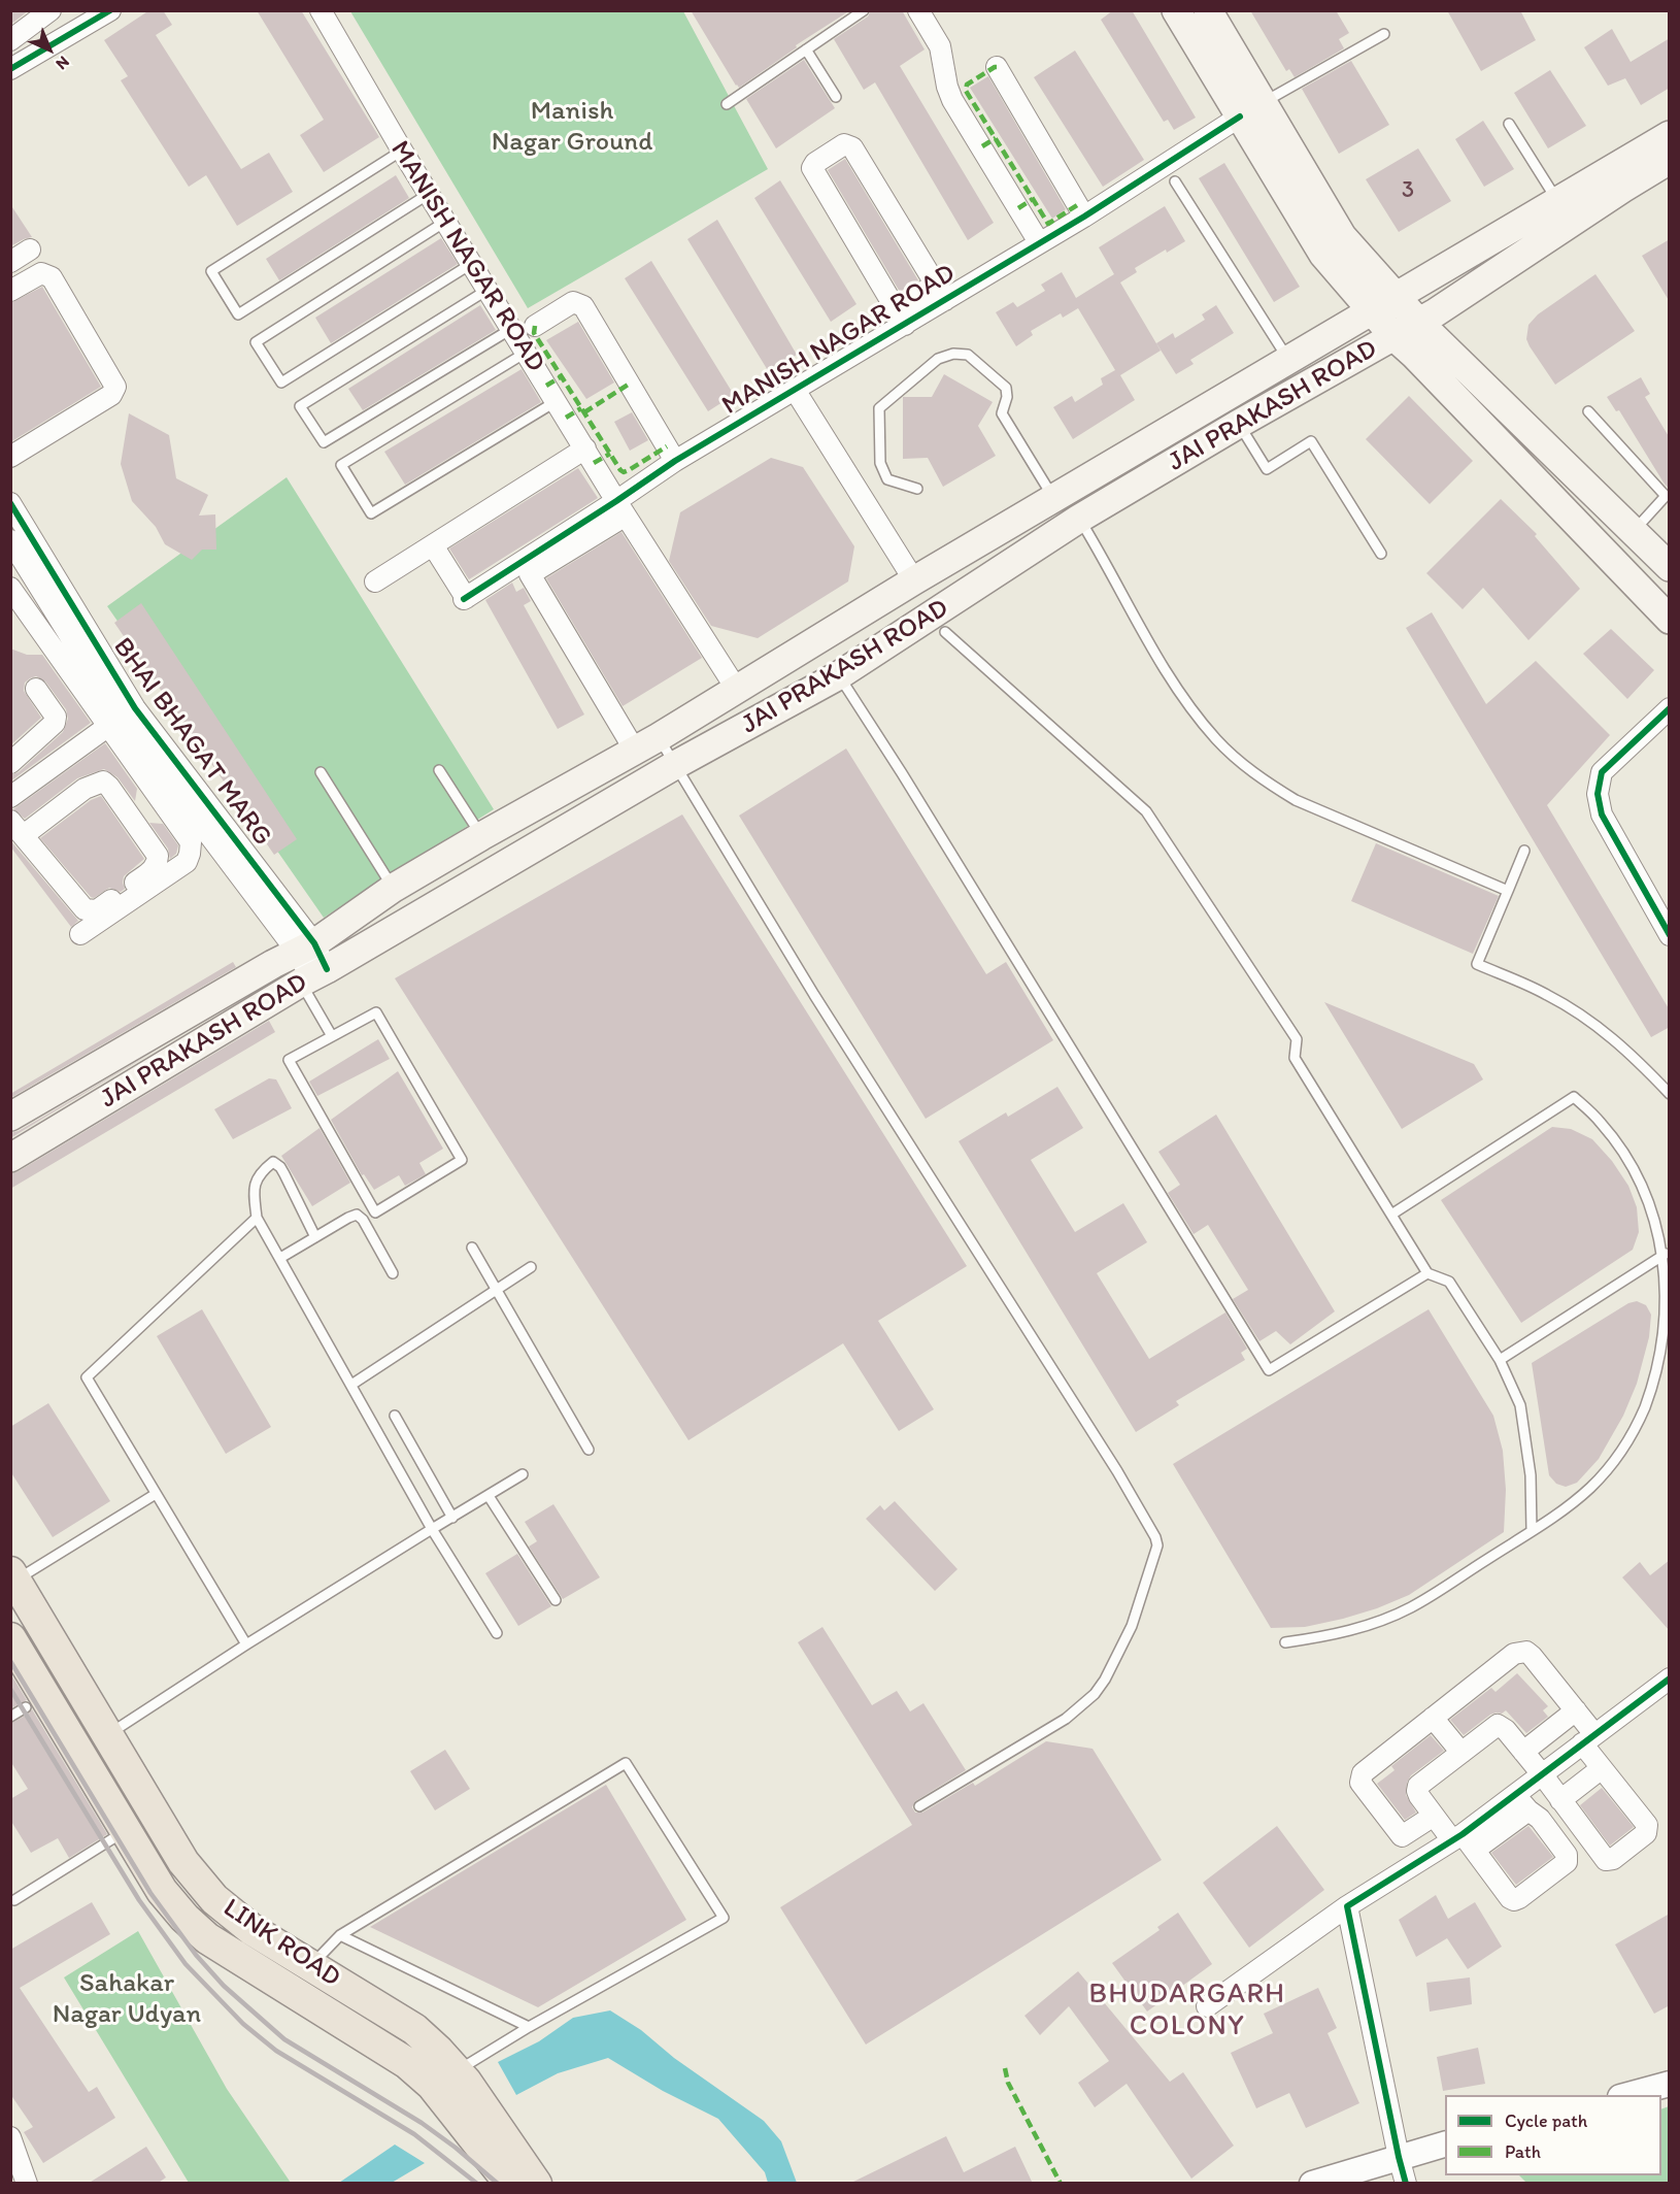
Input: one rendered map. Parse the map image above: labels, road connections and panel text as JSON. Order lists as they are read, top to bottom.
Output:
{
  "streets": {
    "main road": ["JAI PRAKASH ROAD", "LINK ROAD"],
    "street": ["MANISH NAGAR ROAD", "BHAI BHAGAT MARG"]
  },
  "crossings": [
    ["MANISH NAGAR ROAD", "JAI PRAKASH ROAD"]
  ],
  "districts": ["BHUDARGARH COLONY"],
  "parks": ["Manish Nagar Ground", "Sahakar Nagar Udyan"],
  "house_numbers": ["3"],
  "legend": ["Cycle path", "Path"],
  "north": "bottom right"
}
